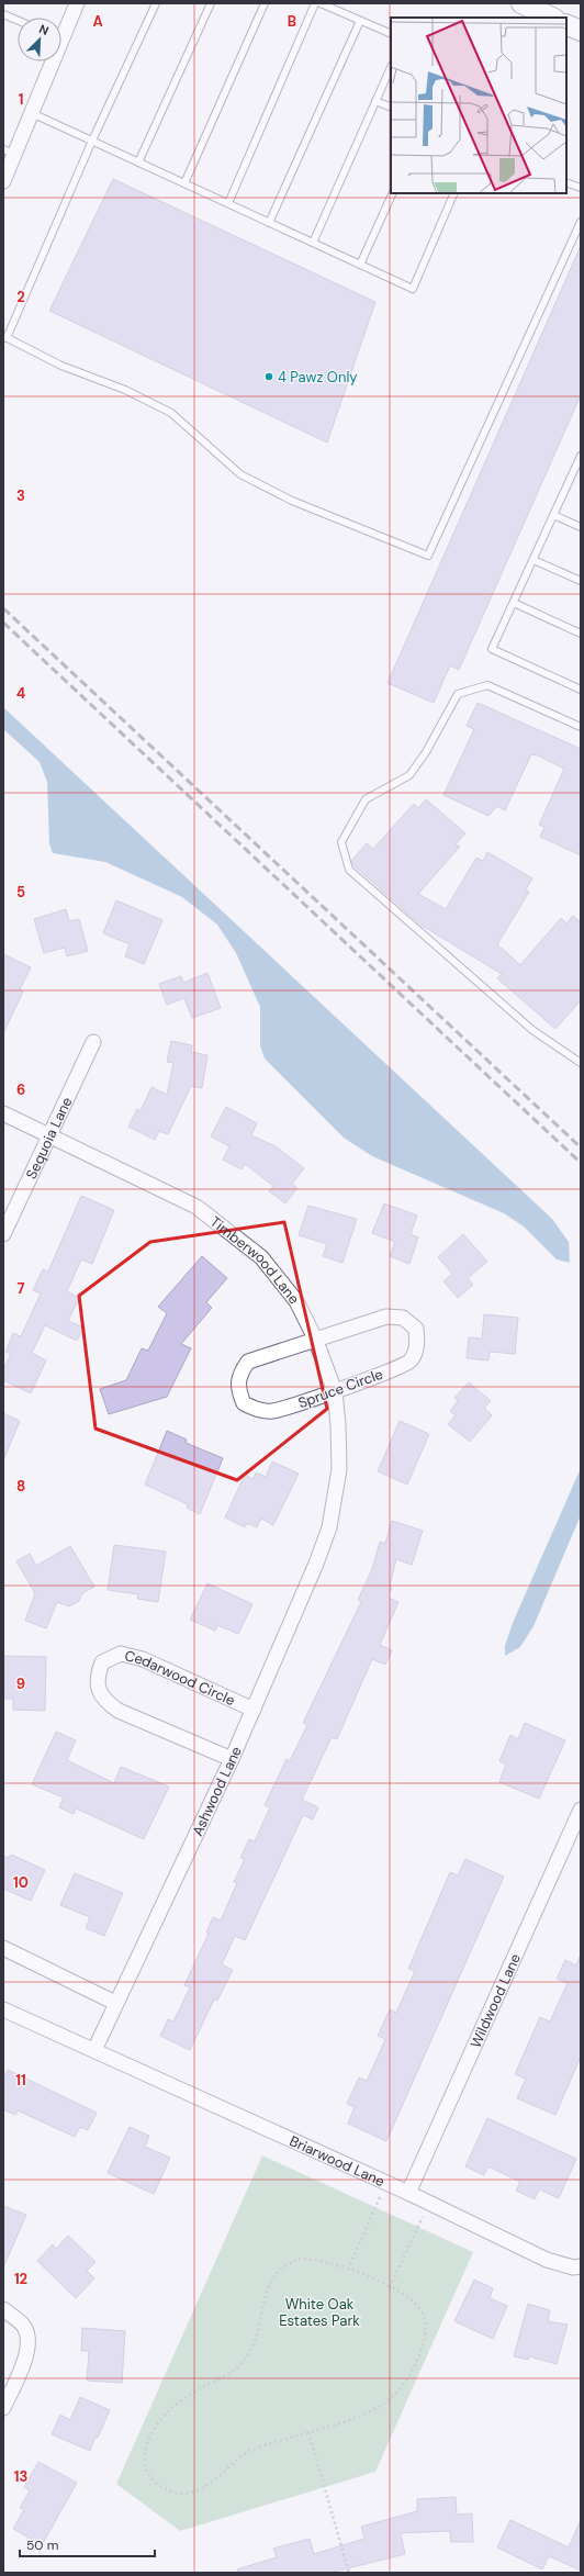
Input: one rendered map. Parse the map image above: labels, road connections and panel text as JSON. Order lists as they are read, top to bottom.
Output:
{
  "streets": {
    "street": [
      "Sequoia Lane",
      "Timberwood Lane",
      "Spruce Circle",
      "Cedarwood Circle",
      "Ashwood Lane",
      "Wildwood Lane",
      "Briarwood Lane"
    ]
  },
  "crossings": [
    ["Sequoia Lane", "Timberwood Lane"],
    ["Timberwood Lane", "Spruce Circle"],
    ["Timberwood Lane", "Ashwood Lane"],
    ["Cedarwood Circle", "Ashwood Lane"],
    ["Ashwood Lane", "Briarwood Lane"],
    ["Wildwood Lane", "Briarwood Lane"]
  ],
  "parks": ["White Oak Estates Park"],
  "places": ["4 Pawz Only"],
  "scale_bar": "50 m",
  "north": "top right",
  "grid": {
    "columns": ["A", "B"],
    "rows": [
      "1",
      "2",
      "3",
      "4",
      "5",
      "6",
      "7",
      "8",
      "9",
      "10",
      "11",
      "12",
      "13"
    ]
  }
}
